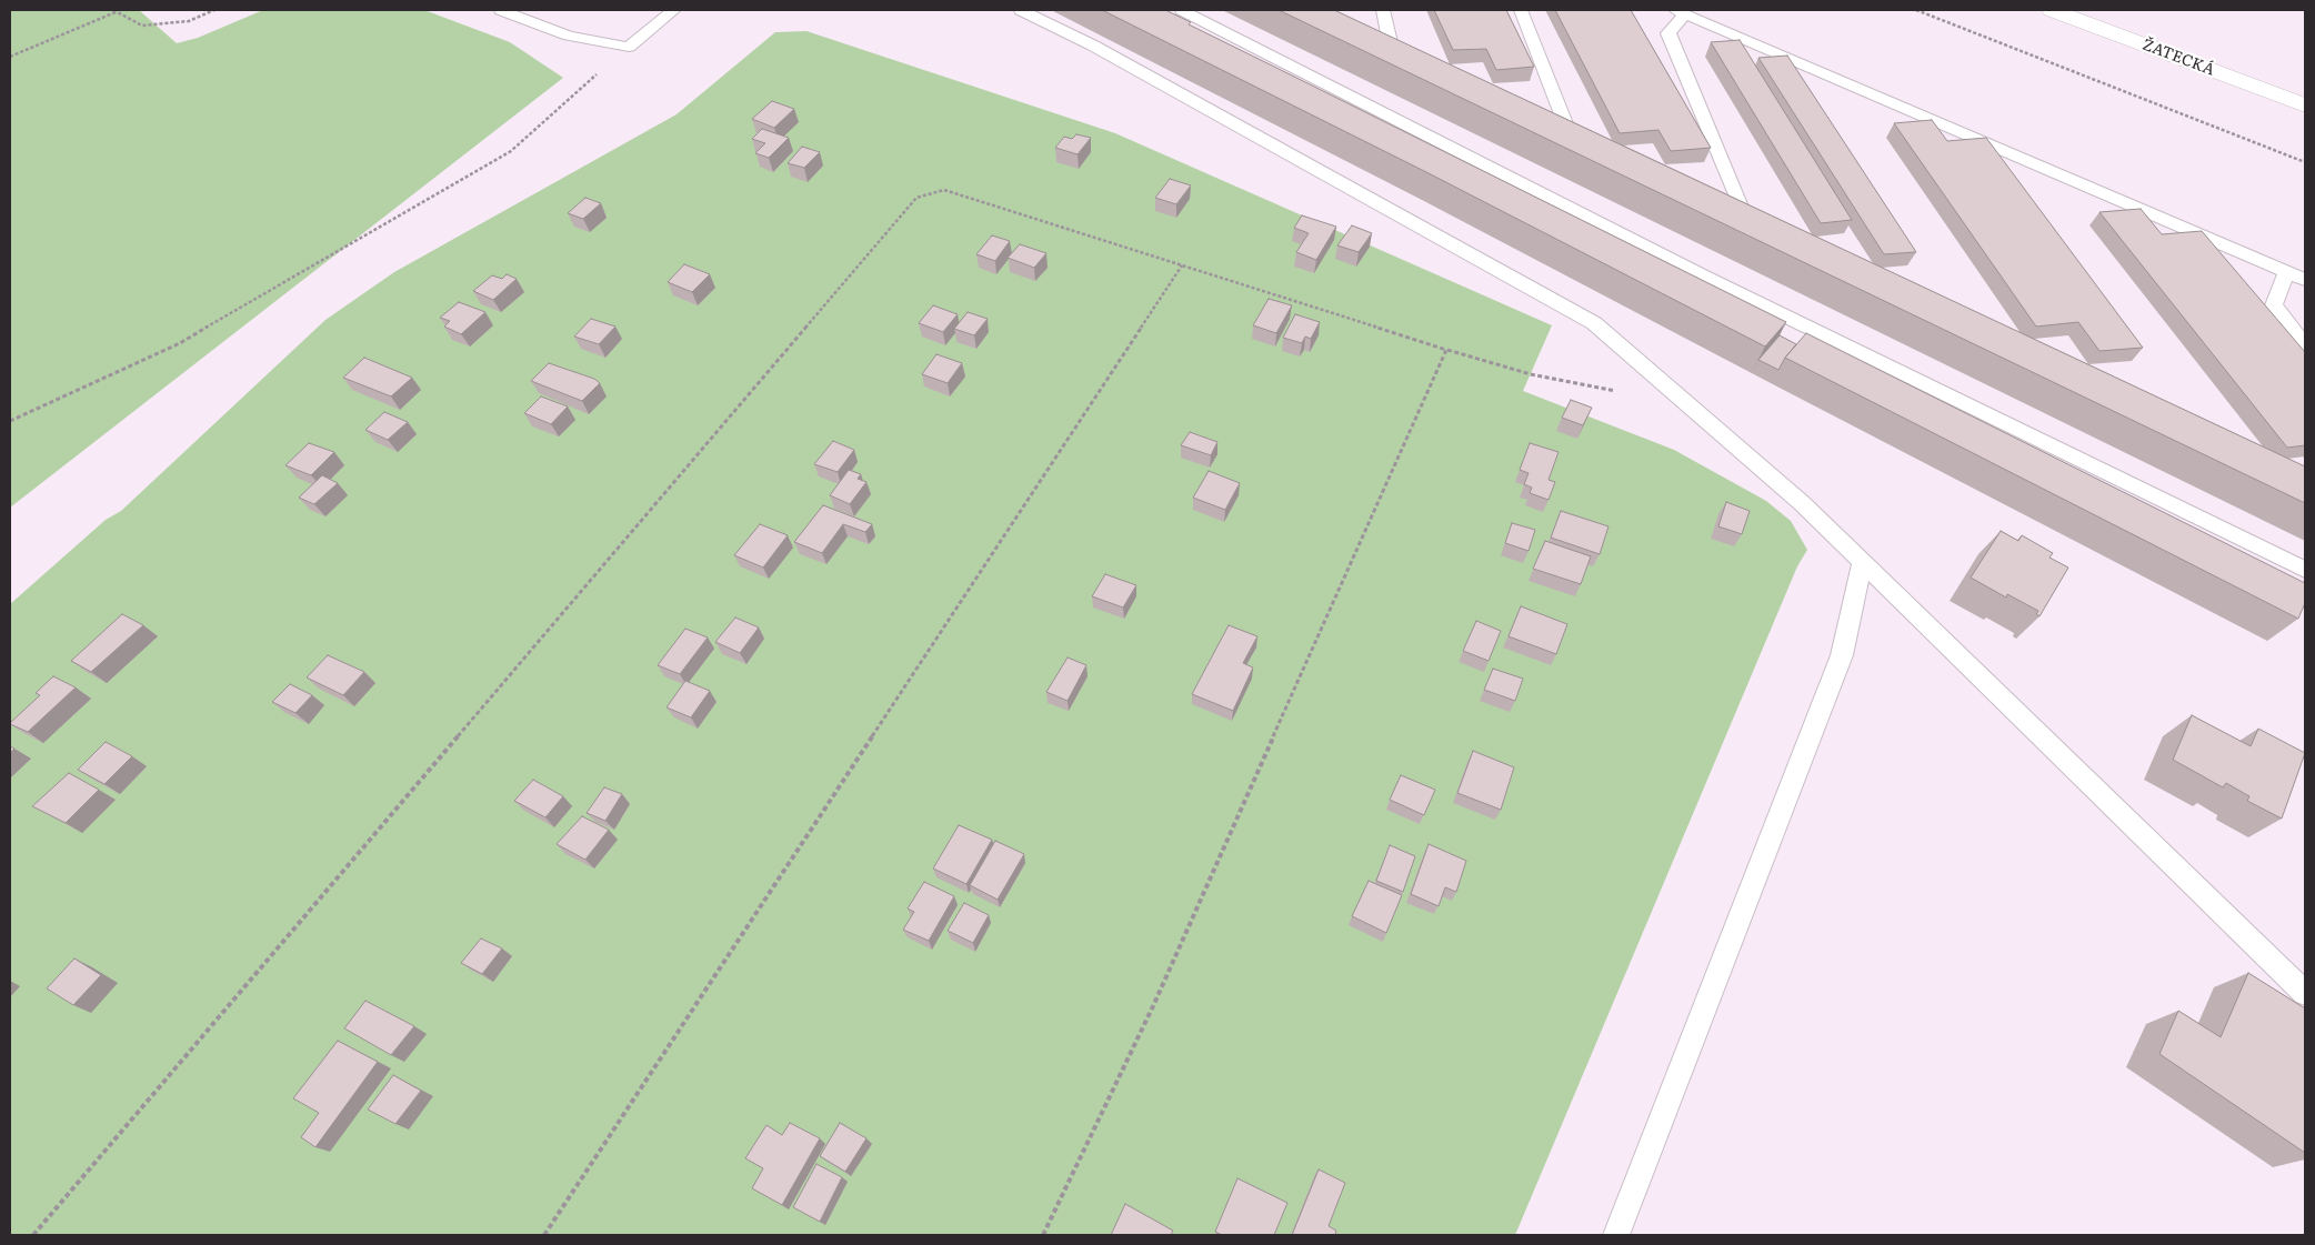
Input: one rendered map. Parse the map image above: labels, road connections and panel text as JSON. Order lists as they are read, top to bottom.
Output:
{
  "streets": {
    "street": ["ŽATECKÁ"]
  }
}
